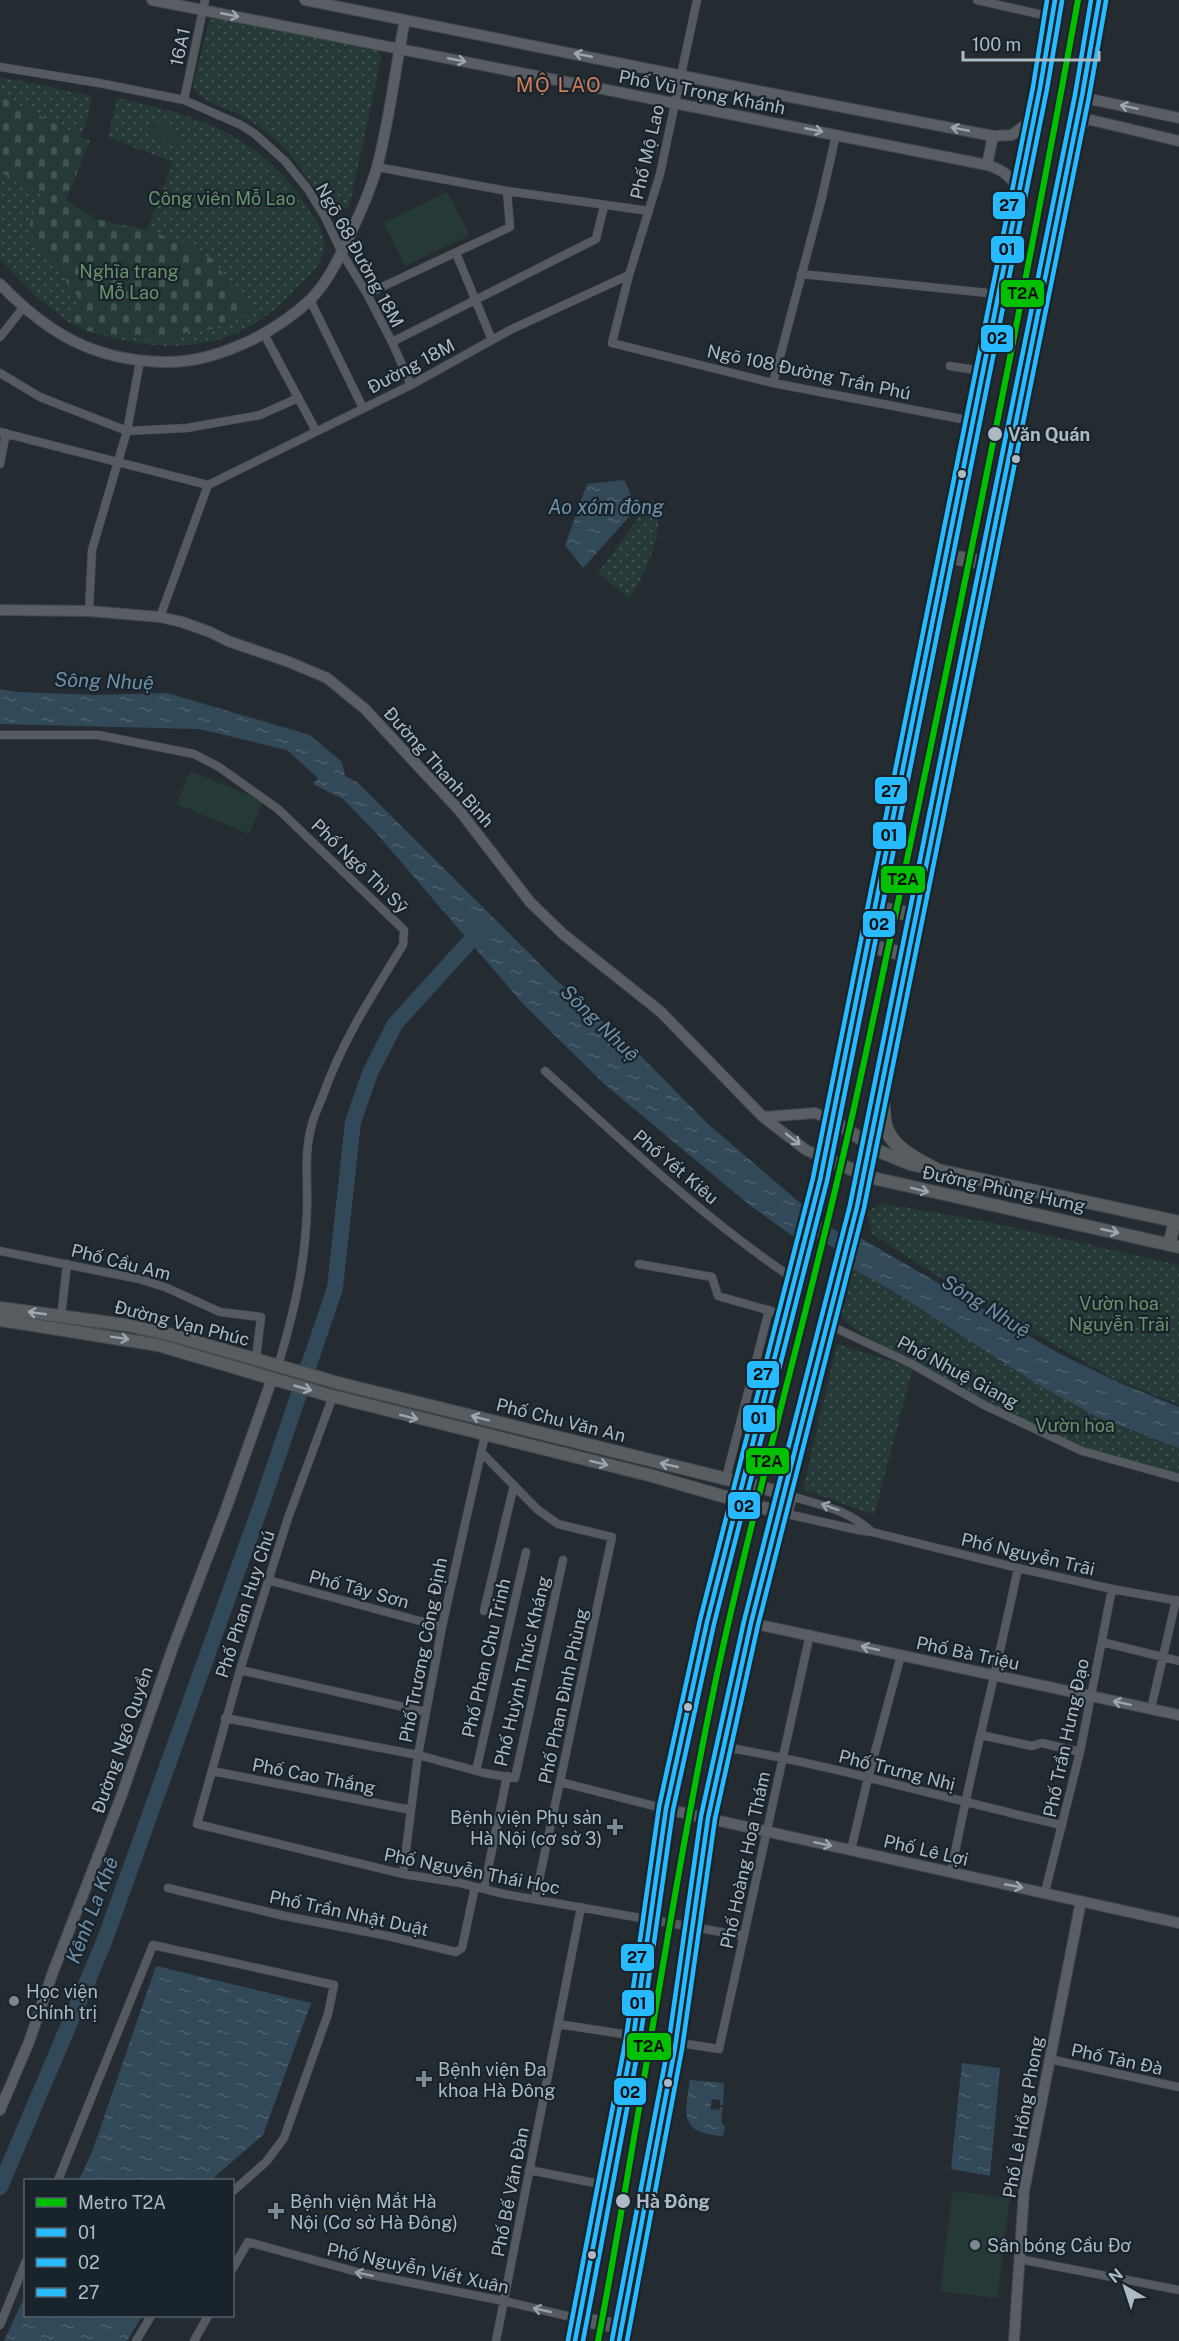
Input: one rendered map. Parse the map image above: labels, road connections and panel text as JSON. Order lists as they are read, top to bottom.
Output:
{
  "streets": {
    "main road": ["Đường Phùng Hưng", "Đường Vạn Phúc", "Phố Chu Văn An"],
    "street": [
      "16A1",
      "Phố Vũ Trọng Khánh",
      "Phố Mộ Lao",
      "Ngõ 68 Đường 18M",
      "Đường 18M",
      "Ngõ 108 Đường Trần Phú",
      "Đường Thanh Bình",
      "Phố Ngô Thì Sỹ",
      "Phố Yết Kiêu",
      "Phố Cầu Am",
      "Phố Nhuệ Giang",
      "Phố Nguyễn Trãi",
      "Phố Tây Sơn",
      "Phố Phan Huy Chú",
      "Phố Trương Công Định",
      "Phố Bà Triệu",
      "Phố Phan Chu Trinh",
      "Phố Huỳnh Thúc Kháng",
      "Phố Phan Đình Phùng",
      "Phố Trần Hưng Đạo",
      "Đường Ngô Quyền",
      "Phố Trưng Nhị",
      "Phố Cao Thắng",
      "Phố Lê Lợi",
      "Phố Hoàng Hoa Thám",
      "Phố Nguyễn Thái Học",
      "Phố Trần Nhật Duật",
      "Phố Tản Đà",
      "Phố Lê Hồng Phong",
      "Phố Bế Văn Đàn",
      "Phố Nguyễn Viết Xuân"
    ]
  },
  "crossings": [
    ["16A1", "Phố Vũ Trọng Khánh"],
    ["16A1", "Ngõ 68 Đường 18M"],
    ["Phố Vũ Trọng Khánh", "Phố Mộ Lao"],
    ["Phố Mộ Lao", "Đường 18M"],
    ["Phố Mộ Lao", "Ngõ 108 Đường Trần Phú"],
    ["Ngõ 68 Đường 18M", "Đường 18M"],
    ["Đường Thanh Bình", "Đường Phùng Hưng"],
    ["Phố Ngô Thì Sỹ", "Đường Vạn Phúc"],
    ["Phố Cầu Am", "Đường Vạn Phúc"],
    ["Đường Vạn Phúc", "Phố Chu Văn An"],
    ["Đường Vạn Phúc", "Phố Phan Huy Chú"],
    ["Đường Vạn Phúc", "Đường Ngô Quyền"],
    ["Phố Chu Văn An", "Phố Nguyễn Trãi"],
    ["Phố Chu Văn An", "Phố Phan Huy Chú"],
    ["Phố Chu Văn An", "Phố Trương Công Định"],
    ["Phố Nguyễn Trãi", "Phố Trần Hưng Đạo"],
    ["Phố Tây Sơn", "Phố Phan Huy Chú"],
    ["Phố Tây Sơn", "Phố Trương Công Định"],
    ["Phố Phan Huy Chú", "Phố Cao Thắng"],
    ["Phố Phan Huy Chú", "Phố Nguyễn Thái Học"],
    ["Phố Trương Công Định", "Phố Cao Thắng"],
    ["Phố Trương Công Định", "Phố Nguyễn Thái Học"],
    ["Phố Bà Triệu", "Phố Trần Hưng Đạo"],
    ["Phố Bà Triệu", "Phố Hoàng Hoa Thám"],
    ["Phố Huỳnh Thúc Kháng", "Phố Nguyễn Thái Học"],
    ["Phố Phan Đình Phùng", "Phố Nguyễn Thái Học"],
    ["Phố Trần Hưng Đạo", "Phố Trưng Nhị"],
    ["Phố Trần Hưng Đạo", "Phố Lê Lợi"],
    ["Phố Trưng Nhị", "Phố Hoàng Hoa Thám"],
    ["Phố Lê Lợi", "Phố Hoàng Hoa Thám"],
    ["Phố Lê Lợi", "Phố Lê Hồng Phong"],
    ["Phố Hoàng Hoa Thám", "Phố Nguyễn Thái Học"],
    ["Phố Nguyễn Thái Học", "Phố Trần Nhật Duật"],
    ["Phố Nguyễn Thái Học", "Phố Bế Văn Đàn"],
    ["Phố Tản Đà", "Phố Lê Hồng Phong"],
    ["Phố Bế Văn Đàn", "Phố Nguyễn Viết Xuân"]
  ],
  "one_way": ["Phố Nguyễn Viết Xuân"],
  "districts": ["MỘ LAO"],
  "water": ["Ao xóm đông", "Sông Nhuệ", "Kênh La Khê"],
  "parks": [
    "Công viên Mỗ Lao",
    "Nghĩa trang Mỗ Lao",
    "Vườn hoa Nguyễn Trãi",
    "Vườn hoa"
  ],
  "places": {
    "other": [
      "Văn Quán",
      "Học viện Chính trị",
      "Hà Đông",
      "Sân bóng Cầu Đơ"
    ],
    "health": ["Bệnh viện Phụ sản Hà Nội (cơ sở 3)", "Bệnh viện Đa khoa Hà Đông", "Bệnh viện Mắt Hà Nội (Cơ sở Hà Đông)"]
  },
  "lines": [
    "metro line T2A",
    "transit line 01",
    "transit line 27",
    "transit line 02"
  ],
  "legend": [
    "Metro T2A",
    "01",
    "02",
    "27"
  ],
  "scale_bar": "100 m",
  "north": "top left"
}
